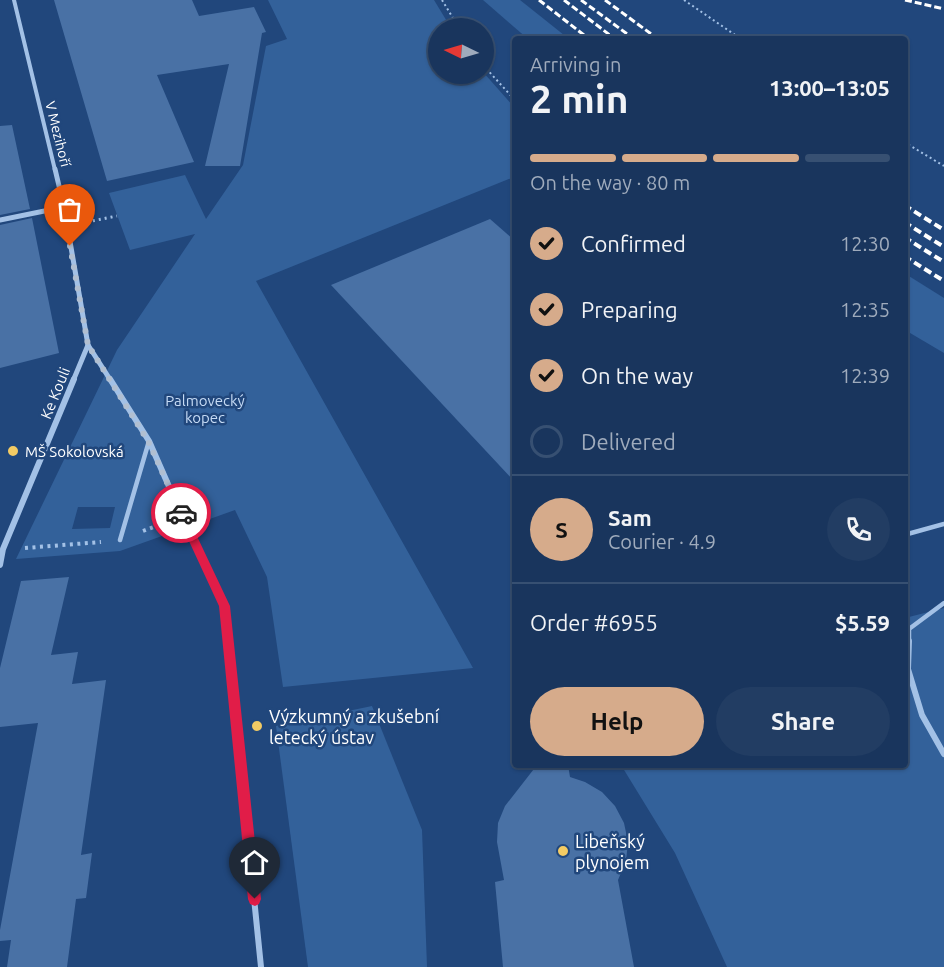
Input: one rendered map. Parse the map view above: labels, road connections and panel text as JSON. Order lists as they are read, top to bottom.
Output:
{
  "streets": {
    "street": ["V Mezihoří", "Ke Kouli"]
  },
  "crossings": [
    ["V Mezihoří", "Ke Kouli"]
  ],
  "parks": ["Palmovecký kopec"],
  "places": ["MŠ Sokolovská", "Výzkumný a zkušební letecký ústav", "Libeňský plynojem"],
  "north": "left",
  "page": {
    "heading": ["2 min", "Arriving in", "13:00–13:05"],
    "panel": [
      "Sam",
      "Courier · 4.9",
      "Order #6955",
      "$5.59"
    ],
    "bar": "On the way · 80 m",
    "list": [
      ["Confirmed", "12:30"],
      ["Preparing", "12:35"],
      ["On the way", "12:39"],
      "Delivered"
    ],
    "round": "S",
    "buttons": ["Help", "Share"]
  }
}
